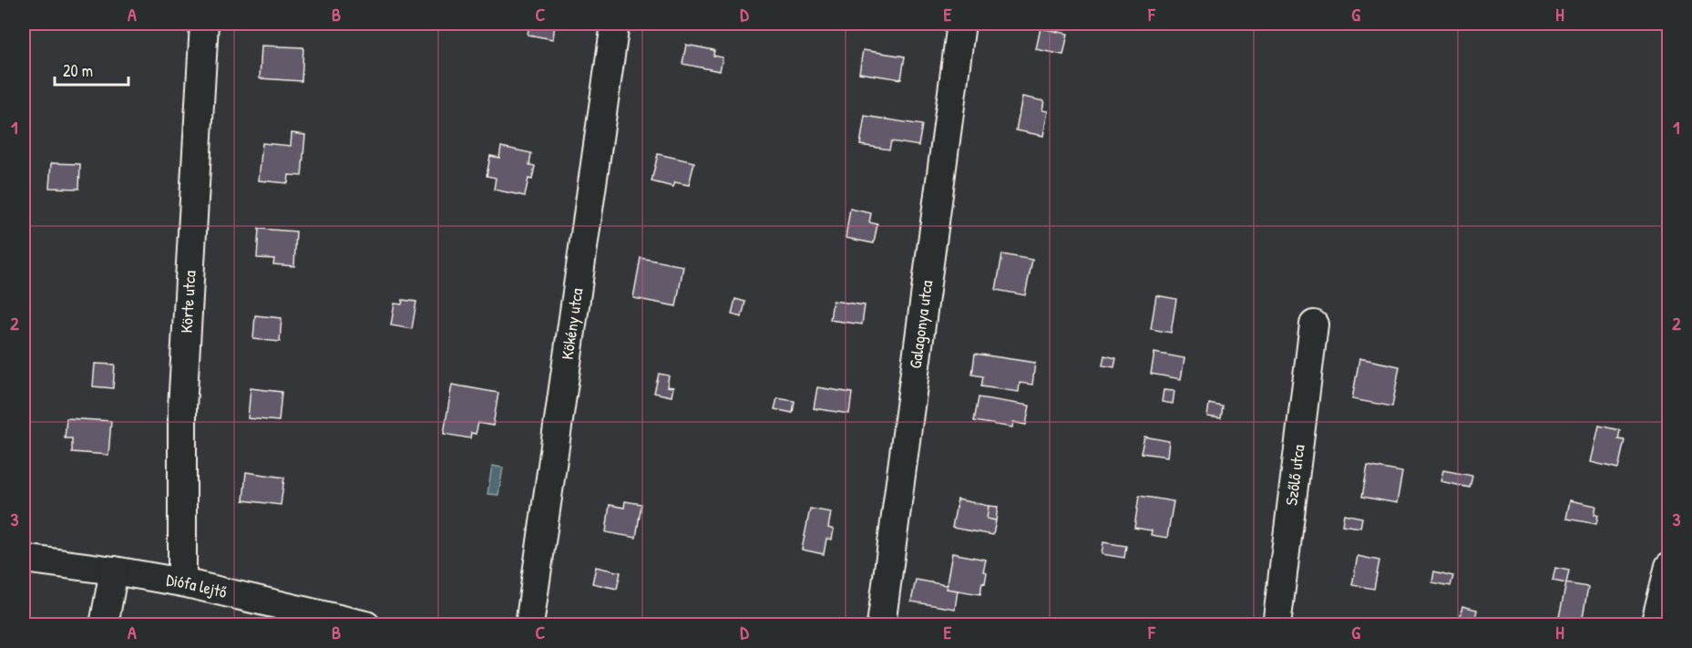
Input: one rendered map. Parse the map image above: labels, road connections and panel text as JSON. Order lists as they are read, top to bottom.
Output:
{
  "streets": {
    "street": [
      "Körte utca",
      "Kökény utca",
      "Galagonya utca",
      "Szőlő utca",
      "Diófa lejtő"
    ]
  },
  "crossings": [
    ["Körte utca", "Diófa lejtő"]
  ],
  "scale_bar": "20 m",
  "grid": {
    "columns": [
      "A",
      "B",
      "C",
      "D",
      "E",
      "F",
      "G",
      "H"
    ],
    "rows": ["1", "2", "3"]
  }
}
